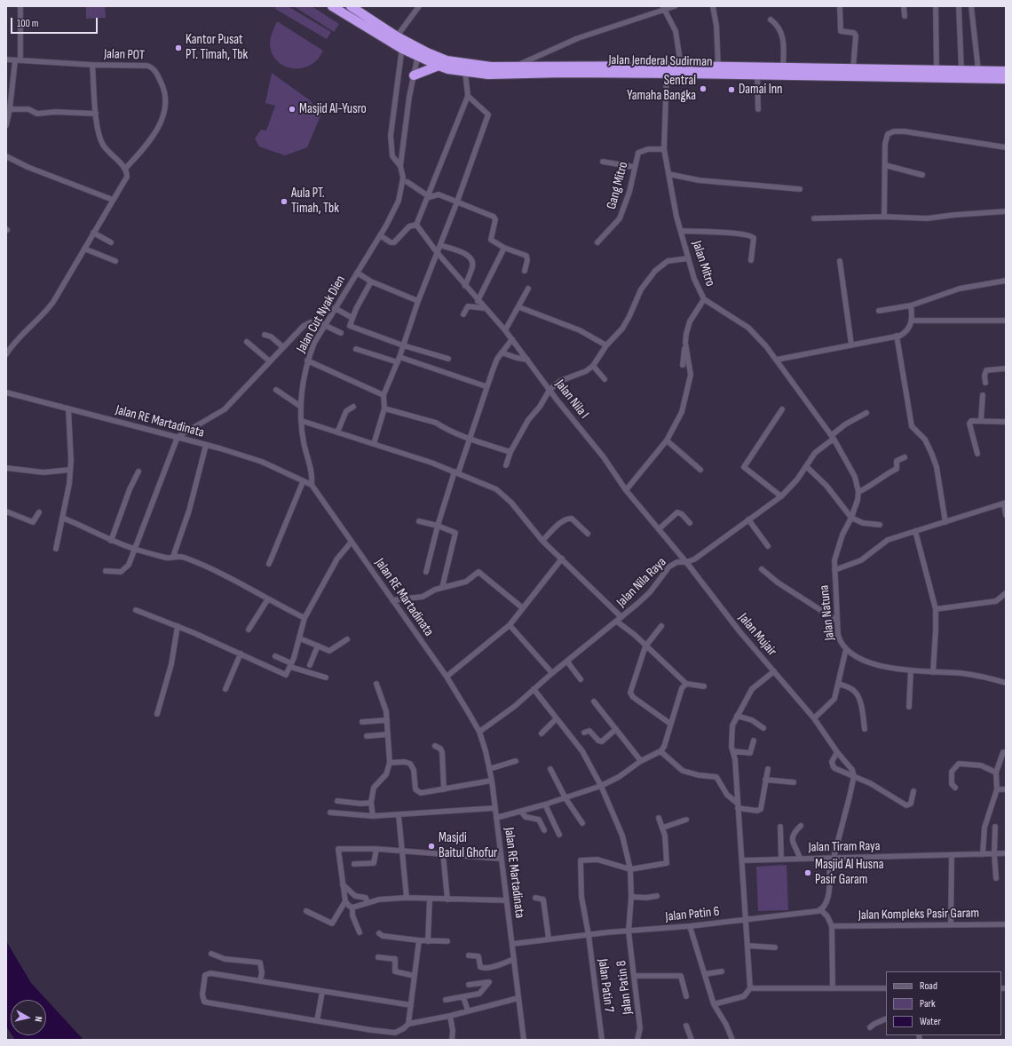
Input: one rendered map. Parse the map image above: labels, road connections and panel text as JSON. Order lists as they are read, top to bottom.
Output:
{
  "streets": {
    "highway": ["Jalan Jenderal Sudirman"],
    "street": [
      "Jalan POT",
      "Gang Mitro",
      "Jalan Mitro",
      "Jalan Cut Nyak Dien",
      "Jalan Nila I",
      "Jalan RE Martadinata",
      "Jalan Nila Raya",
      "Jalan Natuna",
      "Jalan Mujair",
      "Jalan Tiram Raya",
      "Jalan Patin 6",
      "Jalan Kompleks Pasir Garam",
      "Jalan Patin 7",
      "Jalan Patin 8"
    ]
  },
  "crossings": [
    ["Jalan Jenderal Sudirman", "Jalan Mitro"],
    ["Jalan Jenderal Sudirman", "Jalan Cut Nyak Dien"],
    ["Gang Mitro", "Jalan Mitro"],
    ["Jalan Mitro", "Jalan Nila Raya"],
    ["Jalan Mitro", "Jalan Natuna"],
    ["Jalan Cut Nyak Dien", "Jalan RE Martadinata"],
    ["Jalan Nila I", "Jalan Nila Raya"],
    ["Jalan Nila I", "Jalan Mujair"],
    ["Jalan RE Martadinata", "Jalan Nila Raya"],
    ["Jalan RE Martadinata", "Jalan Patin 6"],
    ["Jalan Nila Raya", "Jalan Natuna"],
    ["Jalan Nila Raya", "Jalan Mujair"],
    ["Jalan Nila Raya", "Jalan Patin 8"],
    ["Jalan Patin 6", "Jalan Patin 7"],
    ["Jalan Patin 6", "Jalan Patin 8"],
    ["Jalan Patin 7", "Jalan Patin 8"]
  ],
  "places": [
    "Kantor Pusat PT. Timah, Tbk",
    "Sentral Yamaha Bangka",
    "Damai Inn",
    "Masjid Al-Yusro",
    "Aula PT. Timah, Tbk",
    "Masjdi Baitul Ghofur",
    "Masjid Al Husna Pasir Garam"
  ],
  "legend": ["Road", "Park", "Water"],
  "scale_bar": "100 m",
  "north": "right"
}
